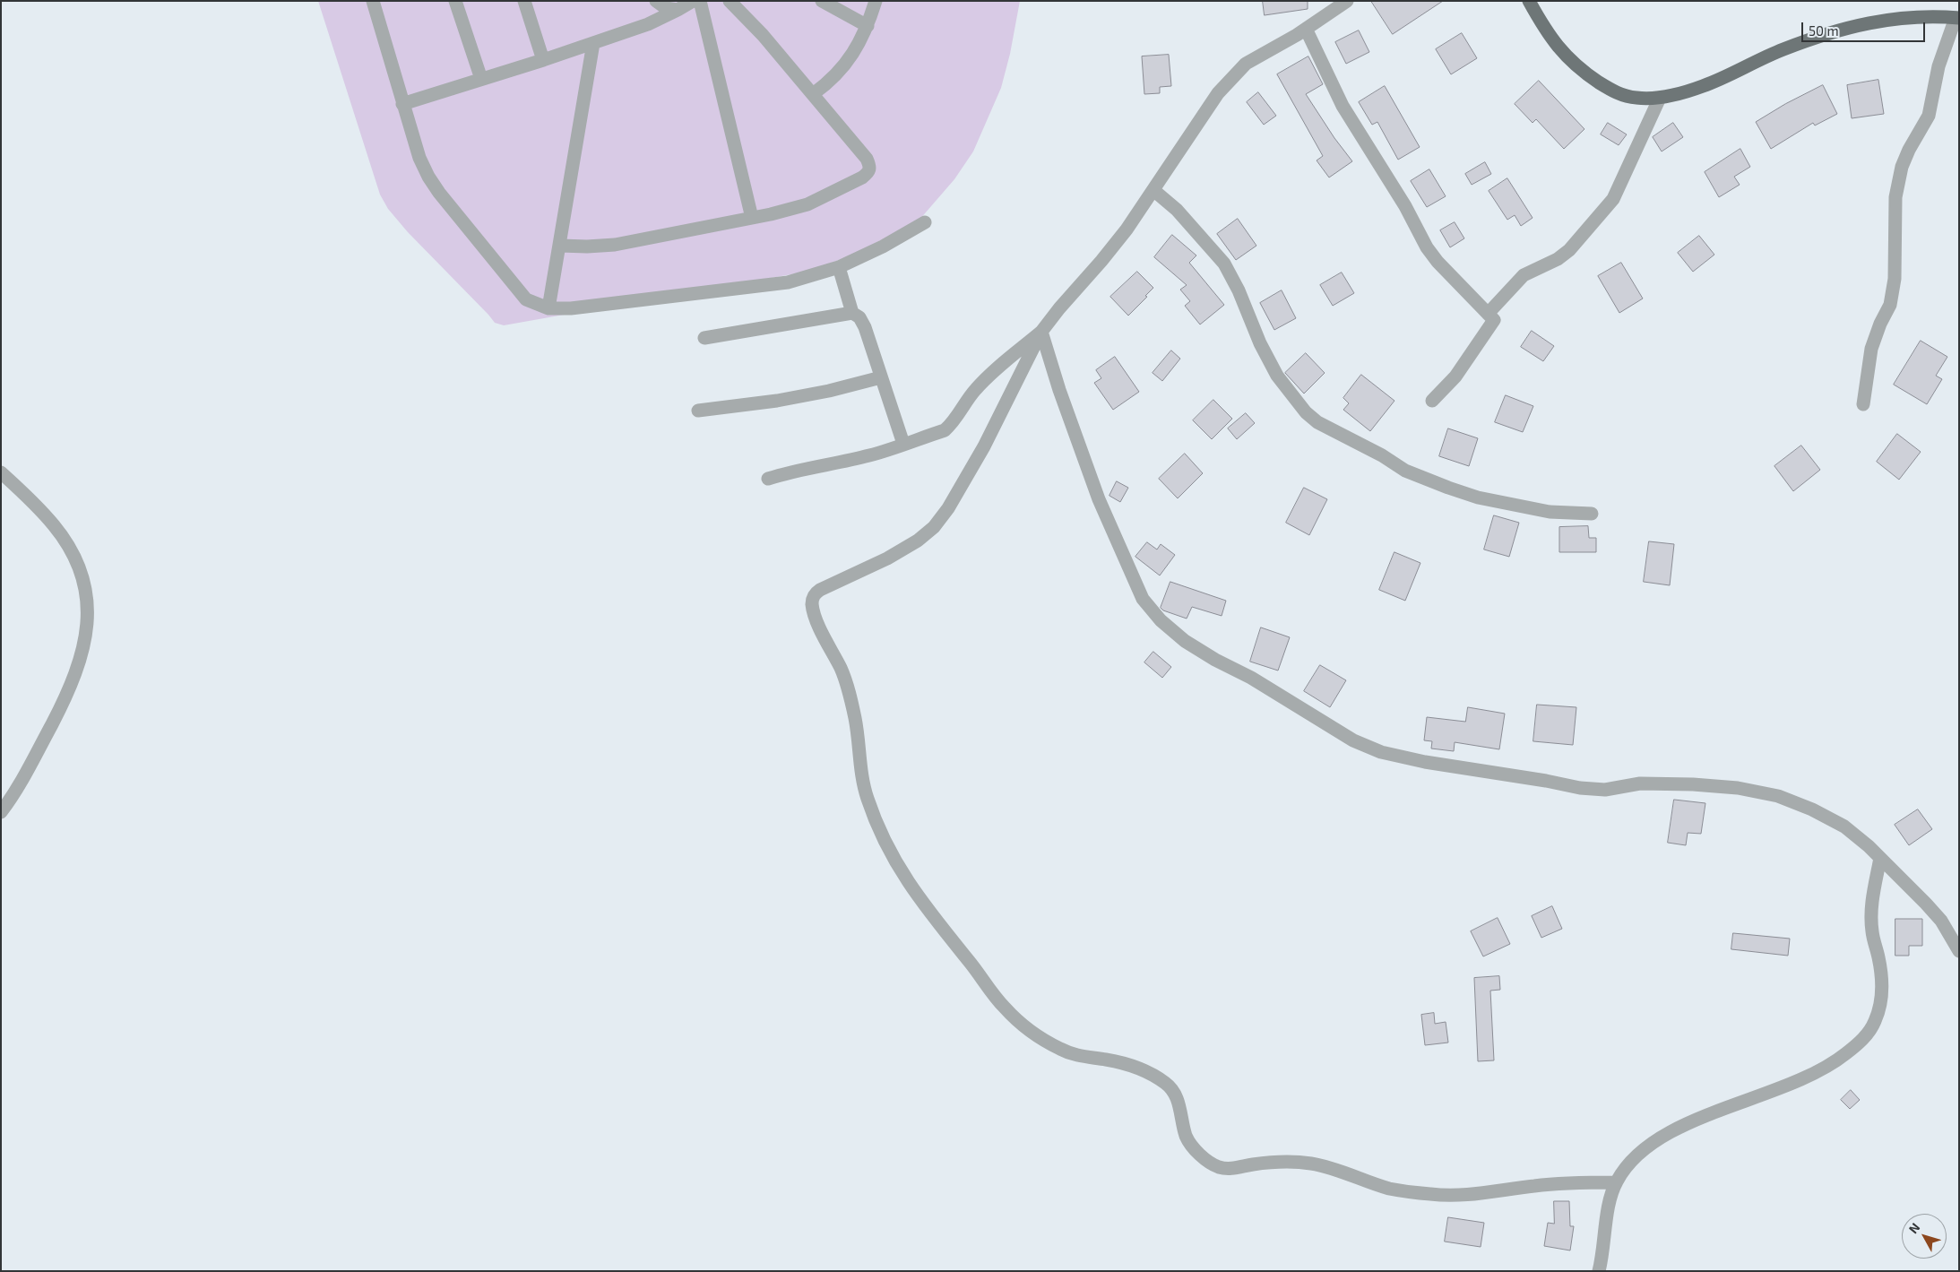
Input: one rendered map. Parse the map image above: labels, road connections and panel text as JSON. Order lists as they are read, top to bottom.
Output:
{
  "scale_bar": "50 m",
  "north": "top left"
}
